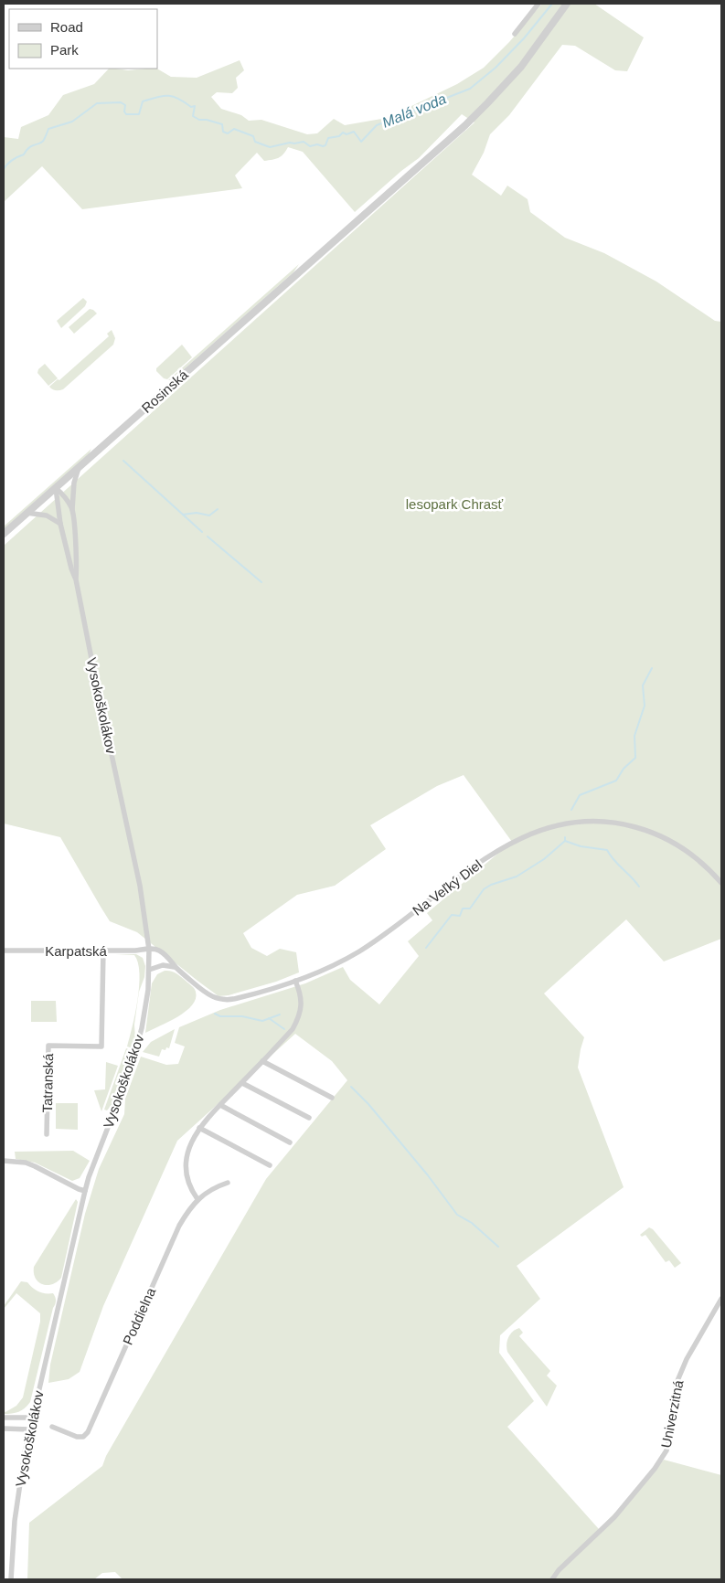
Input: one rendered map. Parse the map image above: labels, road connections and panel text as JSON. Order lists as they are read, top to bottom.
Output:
{
  "streets": {
    "street": [
      "Rosinská",
      "Vysokoškolákov",
      "Na Veľký Diel",
      "Karpatská",
      "Tatranská",
      "Poddielna",
      "Univerzitná"
    ]
  },
  "crossings": [
    ["Rosinská", "Vysokoškolákov"],
    ["Vysokoškolákov", "Na Veľký Diel"],
    ["Vysokoškolákov", "Karpatská"],
    ["Na Veľký Diel", "Karpatská"],
    ["Karpatská", "Tatranská"]
  ],
  "water": ["Malá voda"],
  "parks": ["lesopark Chrasť"],
  "legend": ["Road", "Park"]
}
